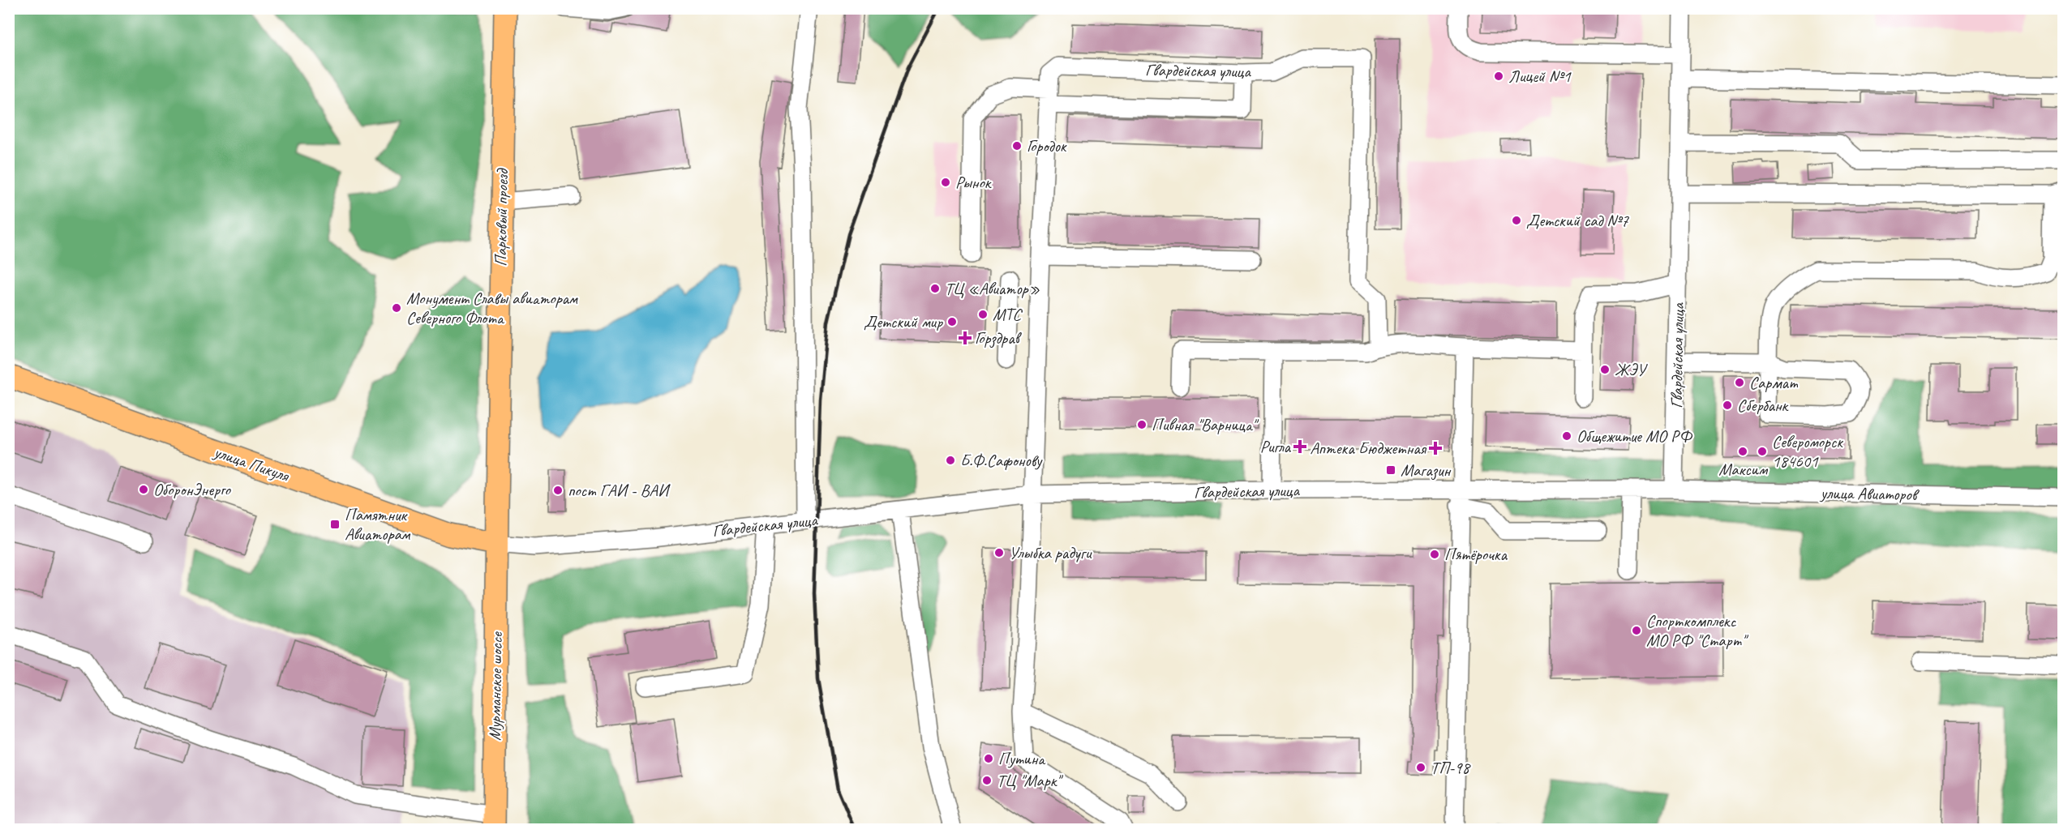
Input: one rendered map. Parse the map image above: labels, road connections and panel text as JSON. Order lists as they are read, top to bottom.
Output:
{
  "streets": {
    "main road": ["Парковый проезд", "улица Пикуля", "Мурманское шоссе"],
    "street": ["Гвардейская улица", "улица Авиаторов"]
  },
  "crossings": [
    ["Гвардейская улица", "Парковый проезд"],
    ["Гвардейская улица", "улица Пикуля"],
    ["Гвардейская улица", "улица Авиаторов"],
    ["Гвардейская улица", "Мурманское шоссе"],
    ["Парковый проезд", "улица Пикуля"],
    ["Парковый проезд", "Мурманское шоссе"],
    ["улица Пикуля", "Мурманское шоссе"]
  ],
  "places": {
    "other": [
      "Лицей №1",
      "Городок",
      "Рынок",
      "Детский сад №7",
      "ТЦ «Авиатор»",
      "Монумент Славы авиаторам Северного Флота",
      "МТС",
      "Детский мир",
      "ЖЭУ",
      "Сармат",
      "Сбербанк",
      "Пивная \"Варница\"",
      "Общежитие МО РФ",
      "Максим",
      "Североморск 184601",
      "Б.Ф.Сафонову",
      "ОборонЭнерго",
      "пост ГАИ - ВАИ",
      "Улыбка радуги",
      "Пятёрочка",
      "Спорткомплекс МО РФ \"Старт\"",
      "Путина",
      "ТП-98",
      "ТЦ \"Марк\""
    ],
    "health": ["Горздрав", "Ригла", "Аптека Бюджетная"],
    "transit": ["Магазин", "Памятник Авиаторам"]
  }
}
